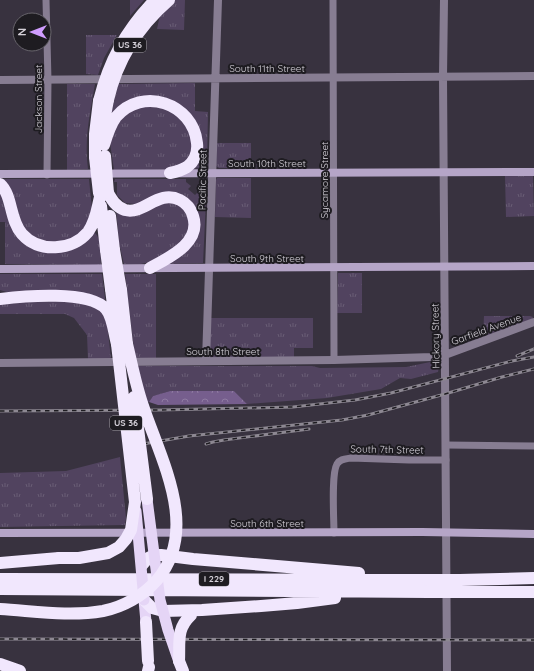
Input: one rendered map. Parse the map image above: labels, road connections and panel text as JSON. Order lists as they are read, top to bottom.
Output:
{
  "streets": {
    "highway": ["US 36", "I 229"],
    "main road": ["South 10th Street", "South 9th Street", "South 6th Street"],
    "street": [
      "South 11th Street",
      "Jackson Street",
      "Pacific Street",
      "Sycamore Street",
      "Garfield Avenue",
      "Hickory Street",
      "South 8th Street",
      "South 7th Street"
    ]
  },
  "crossings": [
    ["South 11th Street", "Jackson Street"],
    ["South 11th Street", "Pacific Street"],
    ["South 11th Street", "Sycamore Street"],
    ["South 11th Street", "Hickory Street"],
    ["Jackson Street", "South 10th Street"],
    ["South 10th Street", "Pacific Street"],
    ["South 10th Street", "Sycamore Street"],
    ["South 10th Street", "Hickory Street"],
    ["Pacific Street", "South 9th Street"],
    ["Pacific Street", "South 8th Street"],
    ["Sycamore Street", "South 9th Street"],
    ["Sycamore Street", "South 8th Street"],
    ["South 9th Street", "Hickory Street"],
    ["Garfield Avenue", "Hickory Street"],
    ["Garfield Avenue", "South 8th Street"],
    ["Hickory Street", "South 8th Street"],
    ["Hickory Street", "South 7th Street"],
    ["Hickory Street", "South 6th Street"],
    ["South 7th Street", "South 6th Street"]
  ],
  "north": "left"
}
